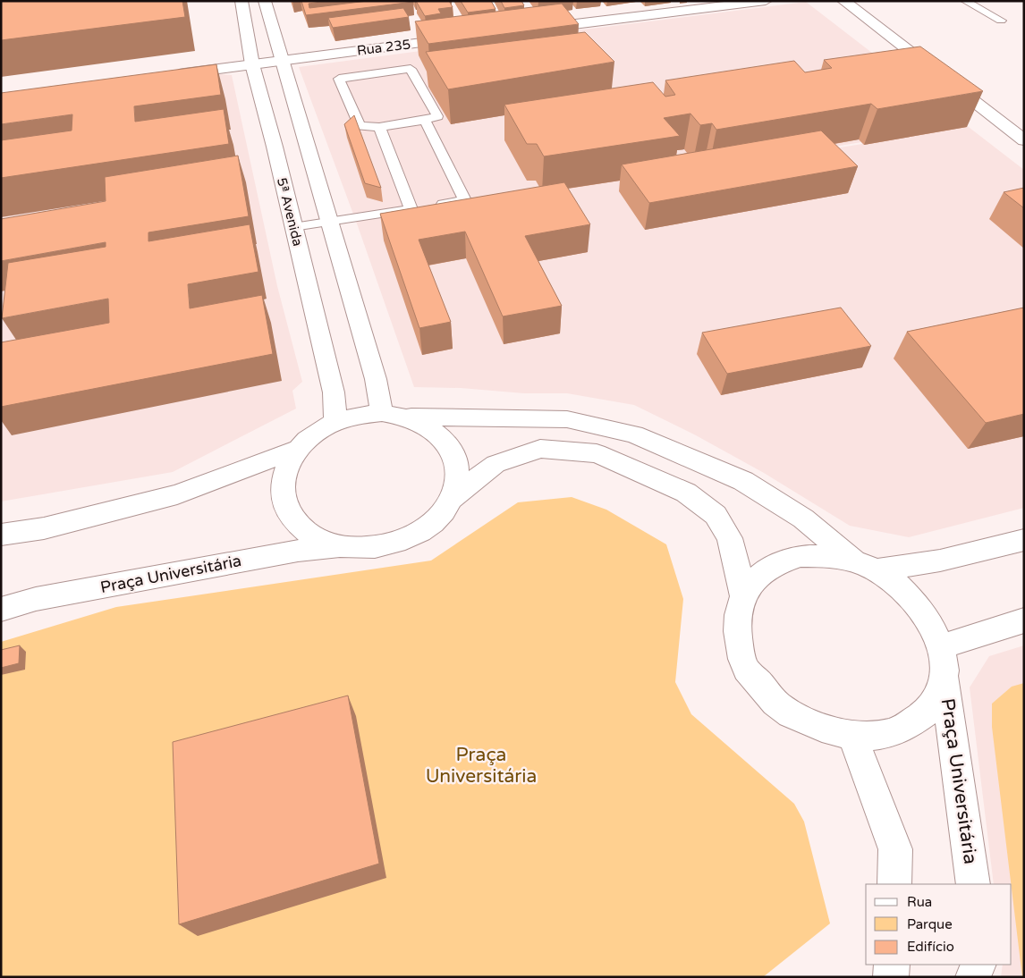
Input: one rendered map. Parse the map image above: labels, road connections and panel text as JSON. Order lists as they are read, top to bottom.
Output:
{
  "streets": {
    "main road": ["Rua 235", "5ª Avenida", "Praça Universitária"]
  },
  "crossings": [
    ["Rua 235", "5ª Avenida"],
    ["5ª Avenida", "Praça Universitária"]
  ],
  "parks": ["Praça Universitária"],
  "legend": ["Rua", "Parque", "Edifício"]
}
